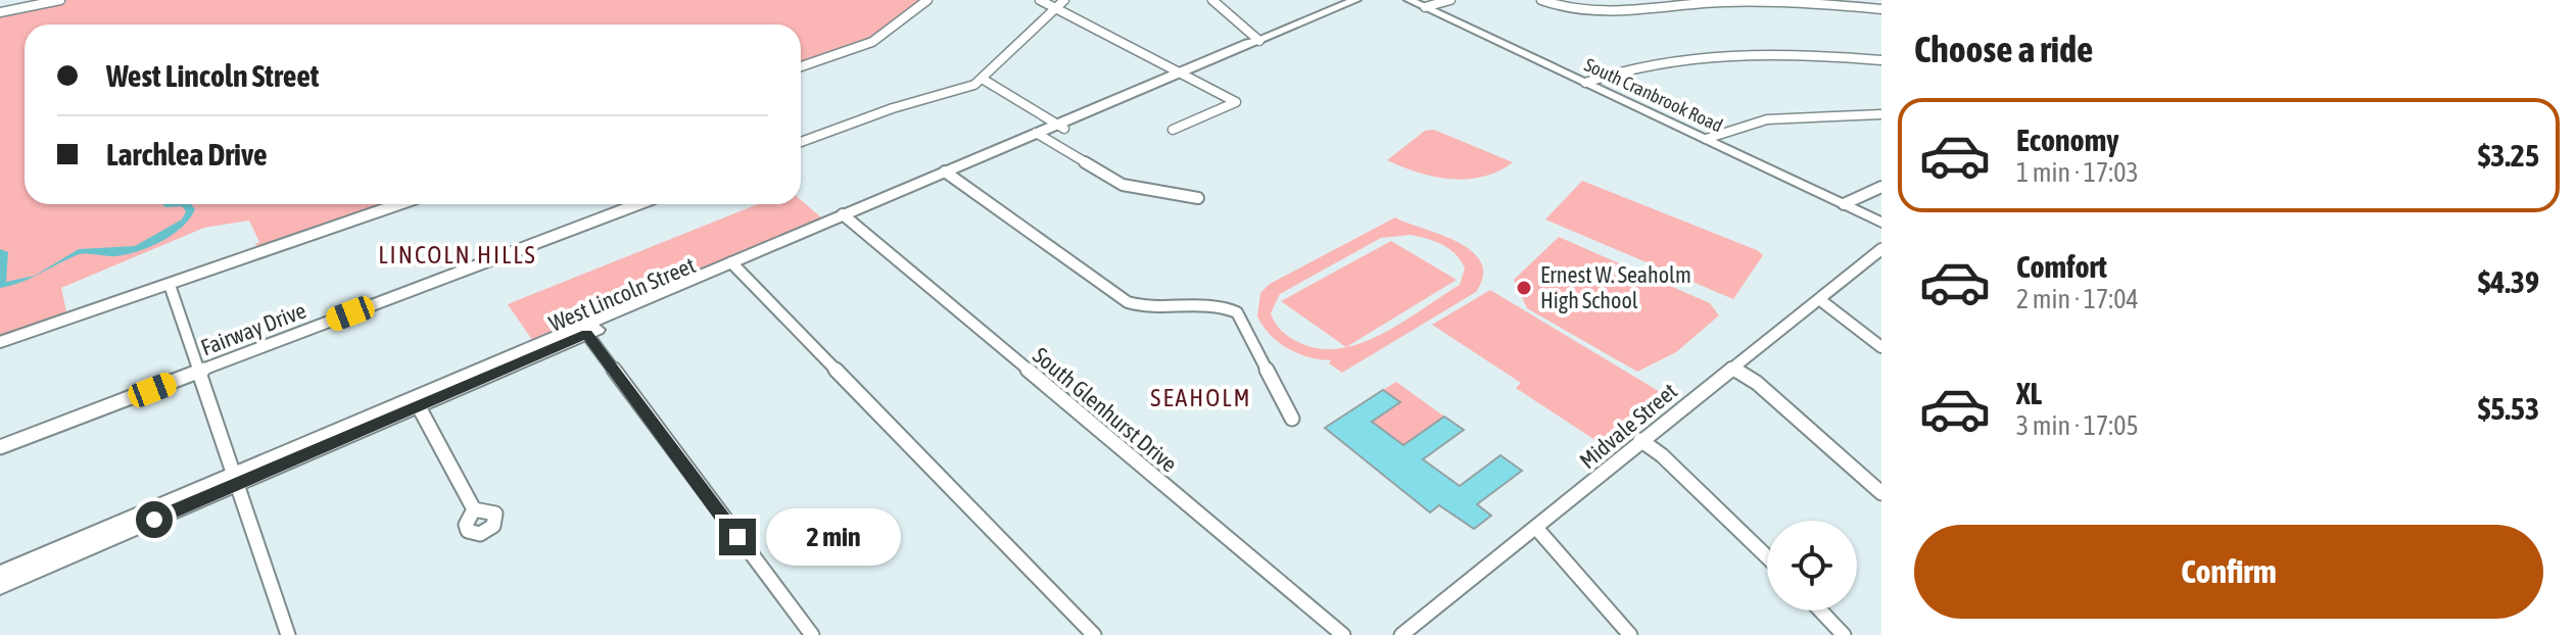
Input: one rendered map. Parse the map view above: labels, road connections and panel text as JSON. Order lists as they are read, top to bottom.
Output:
{
  "streets": {
    "street": [
      "South Cranbrook Road",
      "West Lincoln Street",
      "Fairway Drive",
      "South Glenhurst Drive",
      "Midvale Street"
    ]
  },
  "crossings": [
    ["West Lincoln Street", "South Glenhurst Drive"]
  ],
  "districts": ["LINCOLN HILLS", "SEAHOLM"],
  "places": ["Ernest W. Seaholm High School"],
  "page": {
    "heading": "Choose a ride",
    "banner": ["West Lincoln Street", "Larchlea Drive"],
    "list": [
      {
        "name": "Economy",
        "note": "1 min · 17:03",
        "value": "$3.25"
      },
      {
        "name": "Comfort",
        "note": "2 min · 17:04",
        "value": "$4.39"
      },
      {
        "name": "XL",
        "note": "3 min · 17:05",
        "value": "$5.53"
      }
    ],
    "bubble": "2 min",
    "buttons": "Confirm"
  }
}
